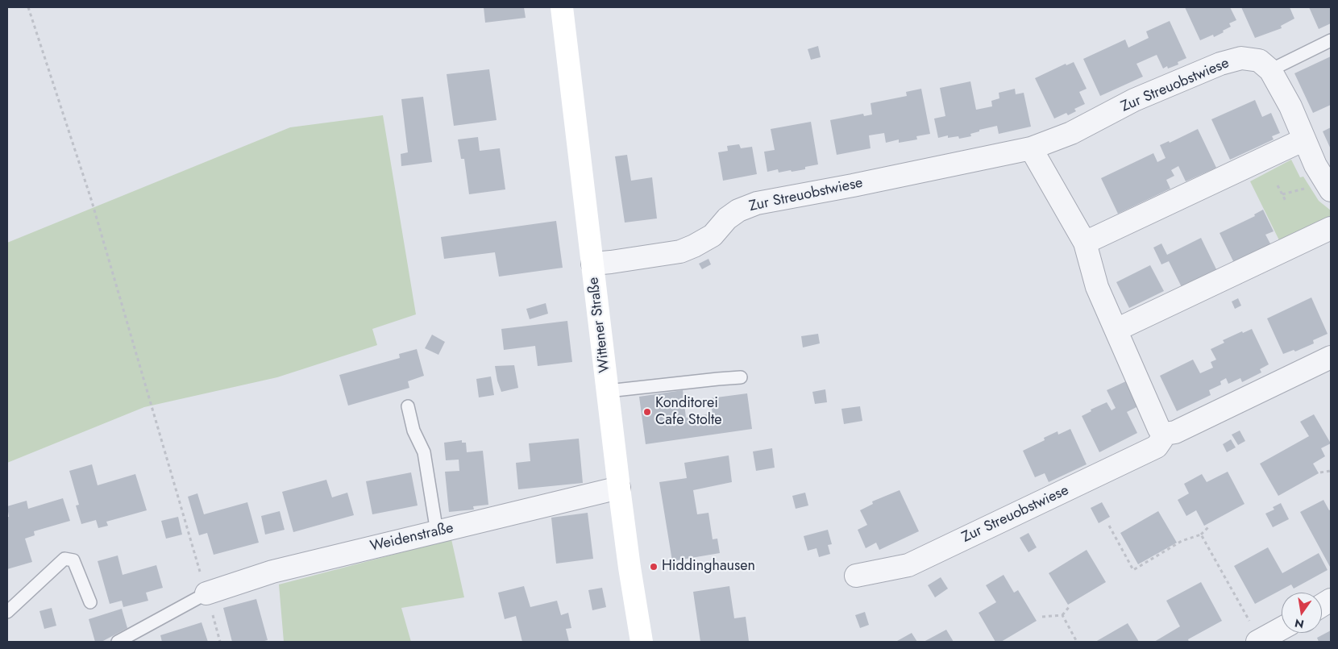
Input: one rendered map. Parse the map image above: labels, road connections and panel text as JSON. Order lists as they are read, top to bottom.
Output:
{
  "streets": {
    "main road": ["Wittener Straße"],
    "street": ["Zur Streuobstwiese", "Weidenstraße"]
  },
  "crossings": [
    ["Zur Streuobstwiese", "Wittener Straße"],
    ["Wittener Straße", "Weidenstraße"]
  ],
  "places": ["Konditorei Cafe Stolte", "Hiddinghausen"],
  "north": "bottom"
}
